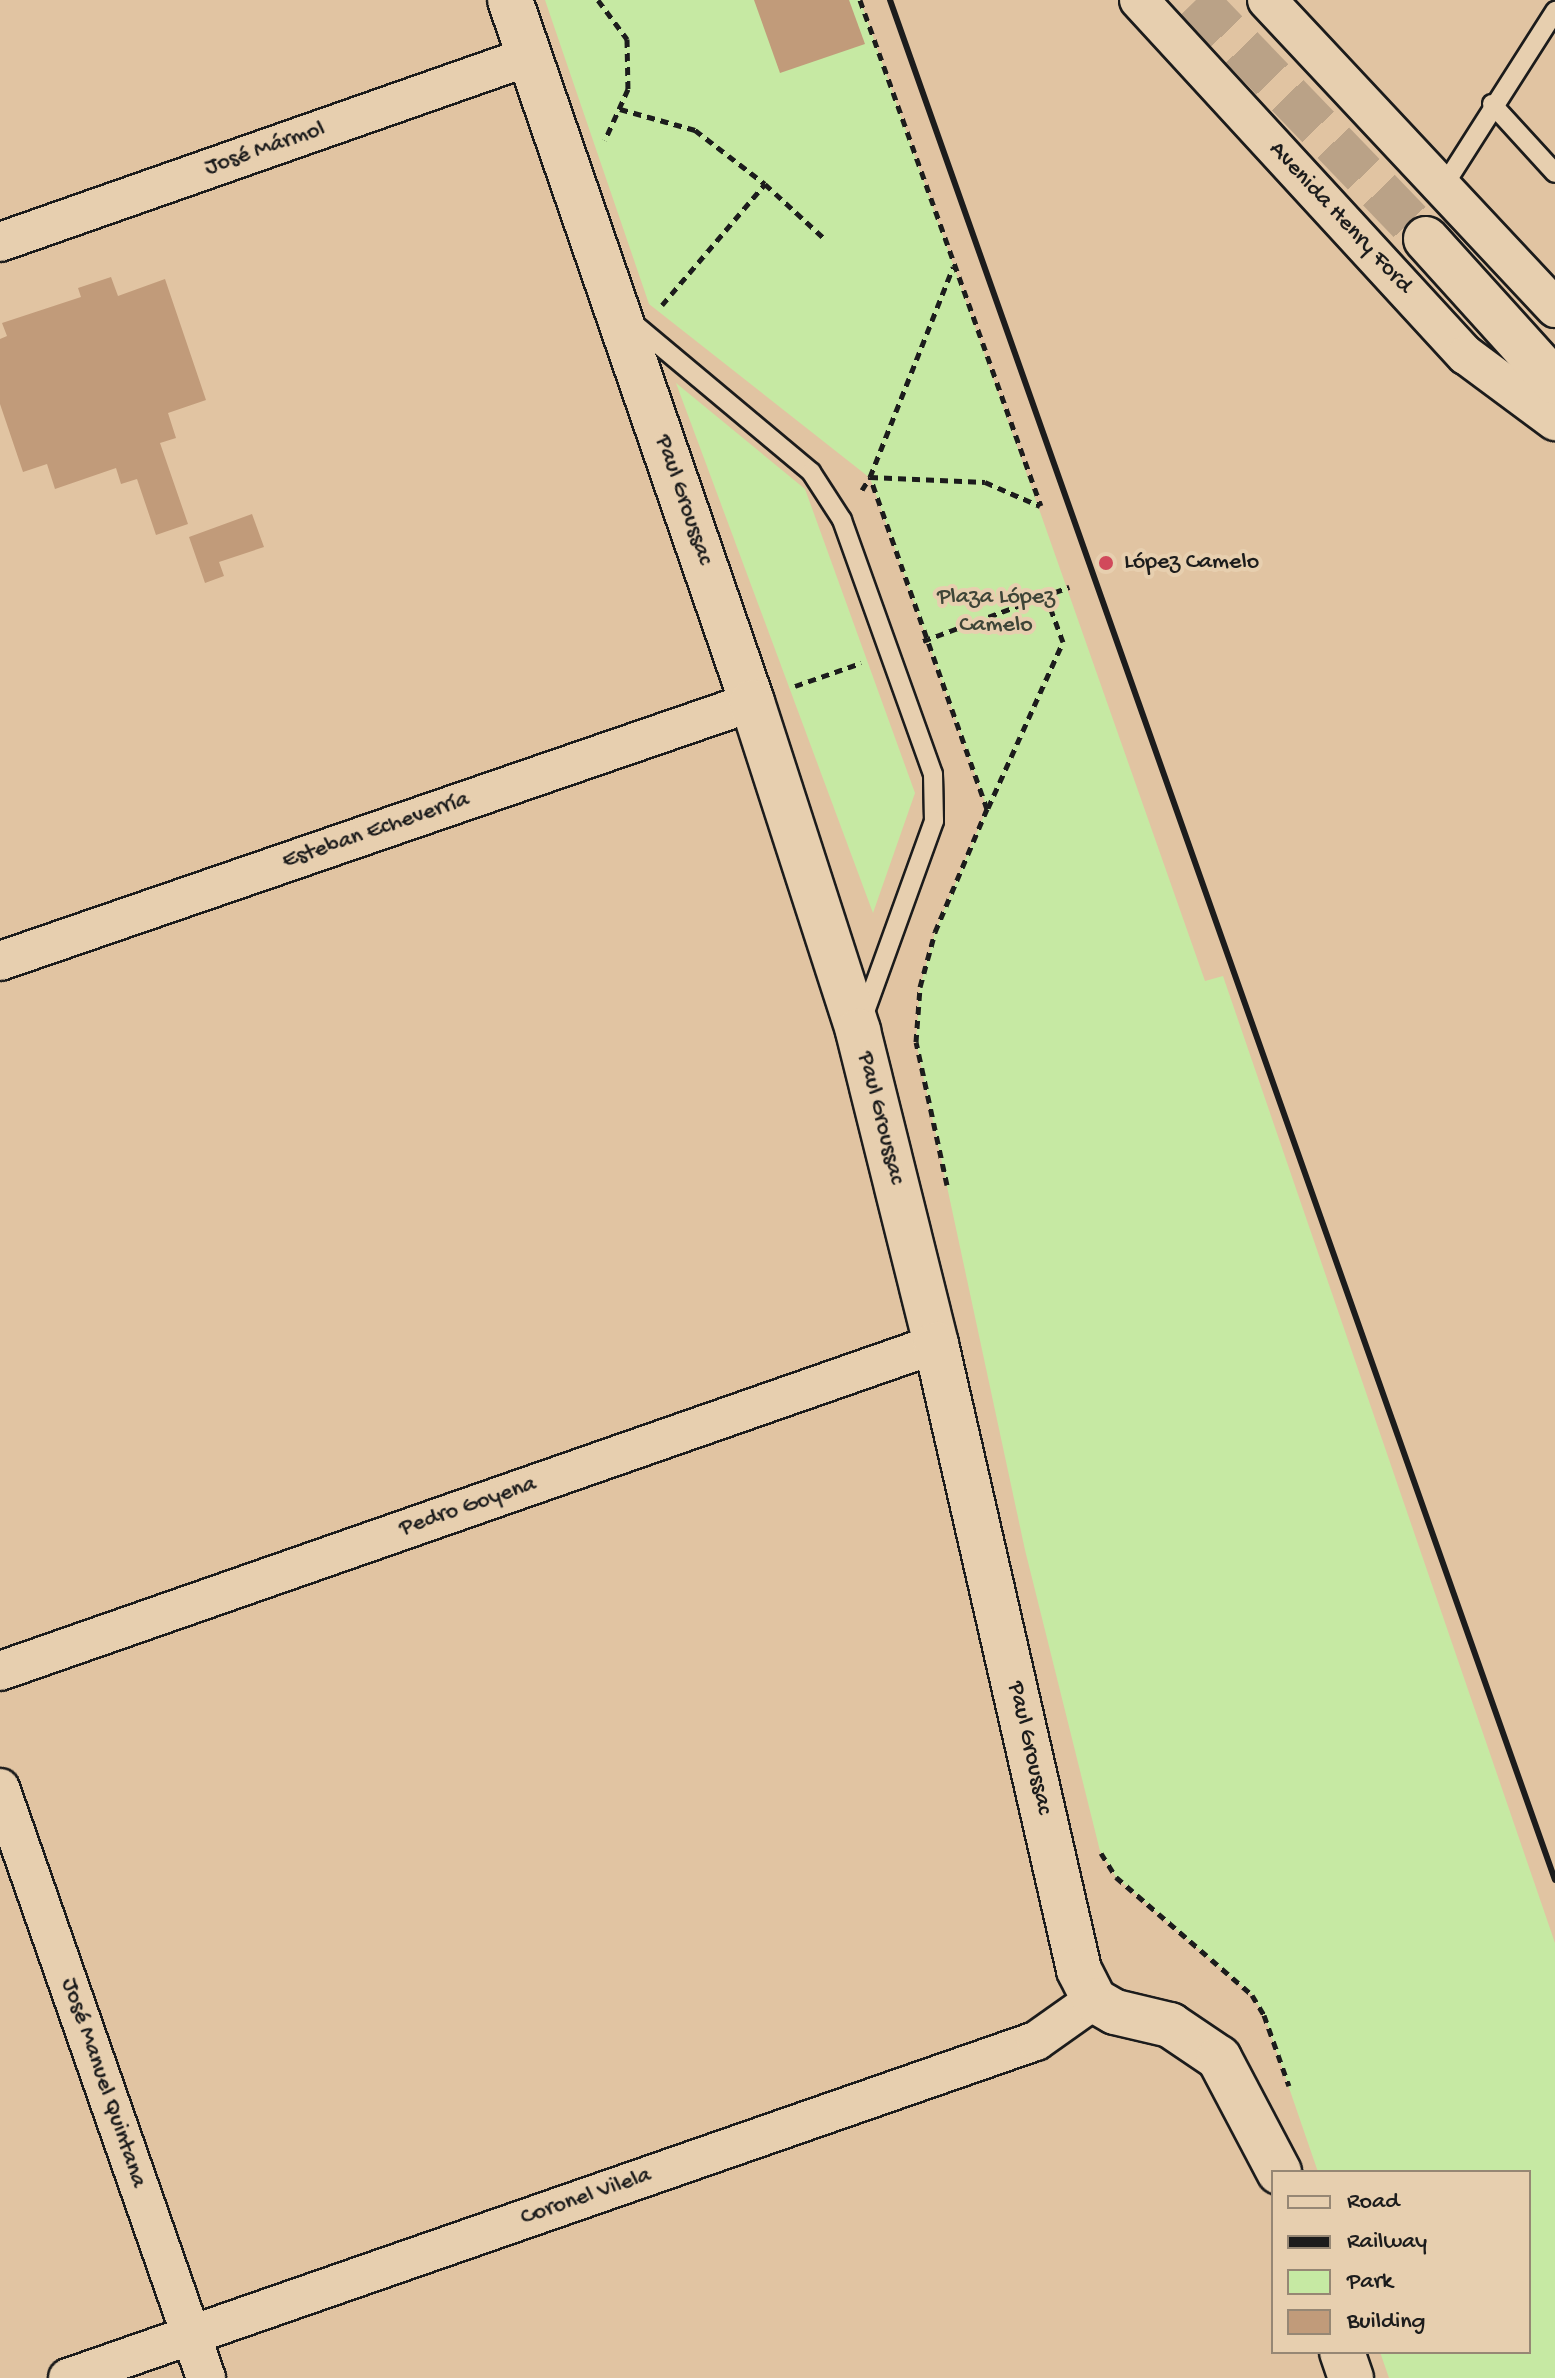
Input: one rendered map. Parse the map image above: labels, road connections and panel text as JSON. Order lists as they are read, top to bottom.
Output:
{
  "streets": {
    "street": [
      "José Mármol",
      "Avenida Henry Ford",
      "Paul Groussac",
      "Esteban Echeverría",
      "Pedro Goyena",
      "José Manuel Quintana",
      "Coronel Vilela"
    ]
  },
  "crossings": [
    ["José Mármol", "Paul Groussac"],
    ["Paul Groussac", "Esteban Echeverría"],
    ["Paul Groussac", "Pedro Goyena"],
    ["Paul Groussac", "Coronel Vilela"],
    ["José Manuel Quintana", "Coronel Vilela"]
  ],
  "parks": ["Plaza López Camelo"],
  "places": ["López Camelo"],
  "legend": [
    "Road",
    "Railway",
    "Park",
    "Building"
  ]
}
